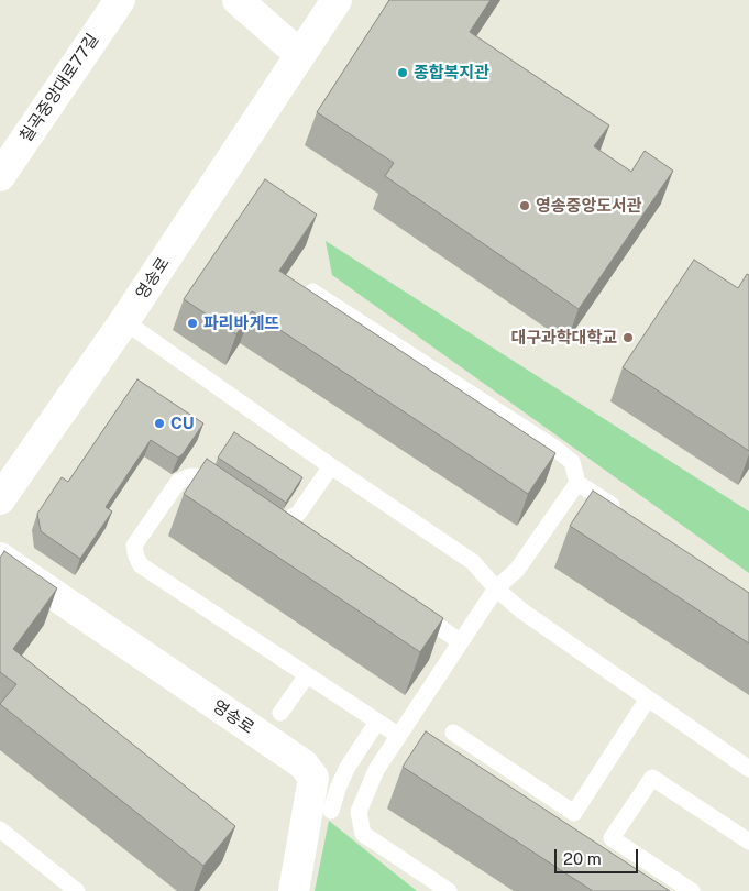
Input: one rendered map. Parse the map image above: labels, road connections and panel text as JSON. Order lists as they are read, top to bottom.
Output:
{
  "streets": {
    "street": ["칠곡중앙대로77길", "영송로"]
  },
  "places": [
    "종합복지관",
    "영송중앙도서관",
    "파리바게뜨",
    "대구과학대학교",
    "CU"
  ],
  "scale_bar": "20 m"
}
